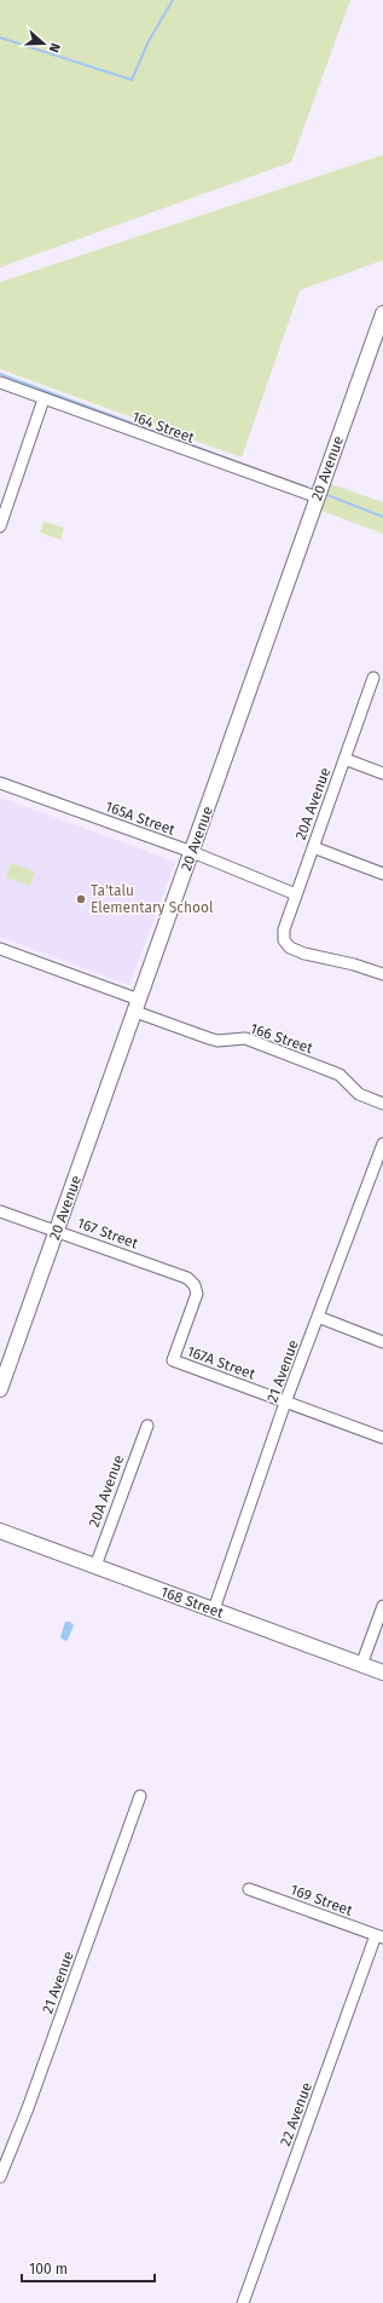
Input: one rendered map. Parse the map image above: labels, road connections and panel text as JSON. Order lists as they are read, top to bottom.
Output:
{
  "streets": {
    "street": [
      "164 Street",
      "20 Avenue",
      "20A Avenue",
      "165A Street",
      "166 Street",
      "167 Street",
      "167A Street",
      "21 Avenue",
      "168 Street",
      "169 Street",
      "22 Avenue"
    ]
  },
  "crossings": [
    ["164 Street", "20 Avenue"],
    ["20 Avenue", "165A Street"],
    ["20 Avenue", "166 Street"],
    ["20 Avenue", "167 Street"],
    ["20A Avenue", "165A Street"],
    ["20A Avenue", "168 Street"],
    ["167 Street", "167A Street"],
    ["167A Street", "21 Avenue"],
    ["21 Avenue", "168 Street"],
    ["169 Street", "22 Avenue"]
  ],
  "places": ["Ta'talu Elementary School"],
  "scale_bar": "100 m",
  "north": "right"
}
